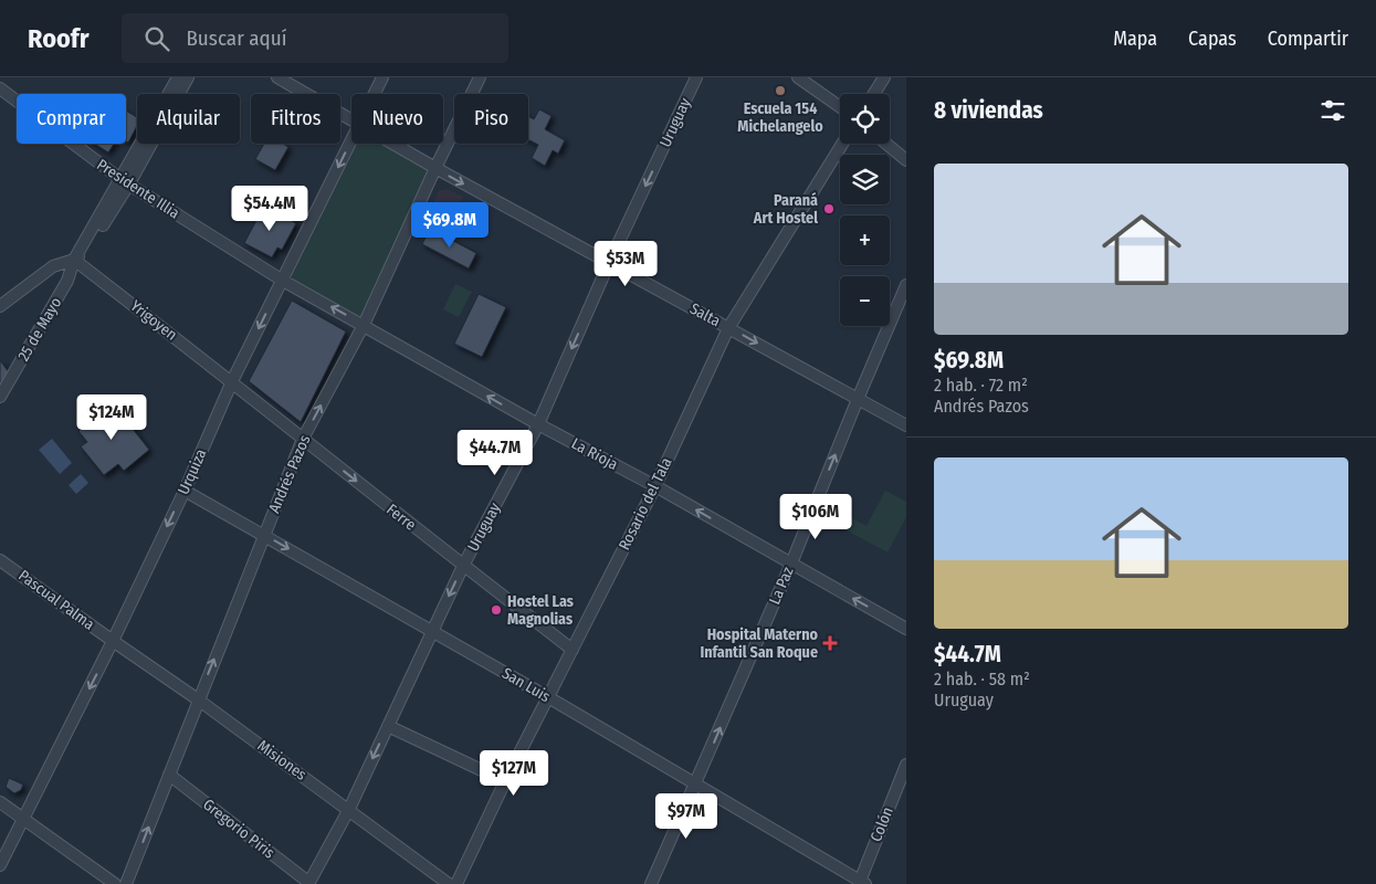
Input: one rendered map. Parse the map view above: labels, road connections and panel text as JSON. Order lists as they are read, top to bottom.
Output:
{
  "streets": {
    "street": [
      "Uruguay",
      "Presidente Illia",
      "Salta",
      "Yrigoyen",
      "25 de Mayo",
      "La Rioja",
      "Urquiza",
      "Andrés Pazos",
      "Rosario del Tala",
      "Ferre",
      "La Paz",
      "Pascual Palma",
      "San Luis",
      "Misiones",
      "Colón",
      "Gregorio Piris"
    ]
  },
  "crossings": [
    ["Uruguay", "Salta"],
    ["Uruguay", "La Rioja"],
    ["Uruguay", "Ferre"],
    ["Uruguay", "San Luis"],
    ["Uruguay", "Misiones"],
    ["Uruguay", "Gregorio Piris"],
    ["Presidente Illia", "25 de Mayo"],
    ["Presidente Illia", "La Rioja"],
    ["Presidente Illia", "Urquiza"],
    ["Salta", "Andrés Pazos"],
    ["Salta", "Rosario del Tala"],
    ["Salta", "La Paz"],
    ["Yrigoyen", "25 de Mayo"],
    ["Yrigoyen", "Urquiza"],
    ["Yrigoyen", "Ferre"],
    ["La Rioja", "Urquiza"],
    ["La Rioja", "Andrés Pazos"],
    ["La Rioja", "Rosario del Tala"],
    ["La Rioja", "La Paz"],
    ["Urquiza", "Ferre"],
    ["Urquiza", "Pascual Palma"],
    ["Urquiza", "San Luis"],
    ["Urquiza", "Misiones"],
    ["Andrés Pazos", "Ferre"],
    ["Andrés Pazos", "San Luis"],
    ["Andrés Pazos", "Misiones"],
    ["Andrés Pazos", "Gregorio Piris"],
    ["Rosario del Tala", "Ferre"],
    ["Rosario del Tala", "San Luis"],
    ["La Paz", "San Luis"],
    ["Pascual Palma", "Misiones"],
    ["San Luis", "Colón"]
  ],
  "one_way": [
    "Uruguay",
    "Salta",
    "La Rioja",
    "Urquiza",
    "Andrés Pazos",
    "Ferre",
    "La Paz"
  ],
  "places": {
    "other": ["Escuela 154 Michelangelo", "Paraná Art Hostel", "Hostel Las Magnolias"],
    "health": ["Hospital Materno Infantil San Roque"]
  },
  "page": {
    "header": "Roofr",
    "search": "Buscar aquí",
    "nav": ["Mapa", "Capas", "Compartir"],
    "heading": "8 viviendas",
    "map_buttons": ["+", "−"],
    "chip": [
      "Comprar",
      "Alquilar",
      "Filtros",
      "Nuevo",
      "Piso"
    ],
    "list": [
      {
        "name": "$69.8M",
        "note": "2 hab. · 72 m² · Andrés Pazos"
      },
      {
        "name": "$44.7M",
        "note": "2 hab. · 58 m² · Uruguay"
      }
    ],
    "price": [
      "$54.4M",
      "$69.8M",
      "$53M",
      "$124M",
      "$44.7M",
      "$106M",
      "$127M",
      "$97M"
    ]
  }
}
